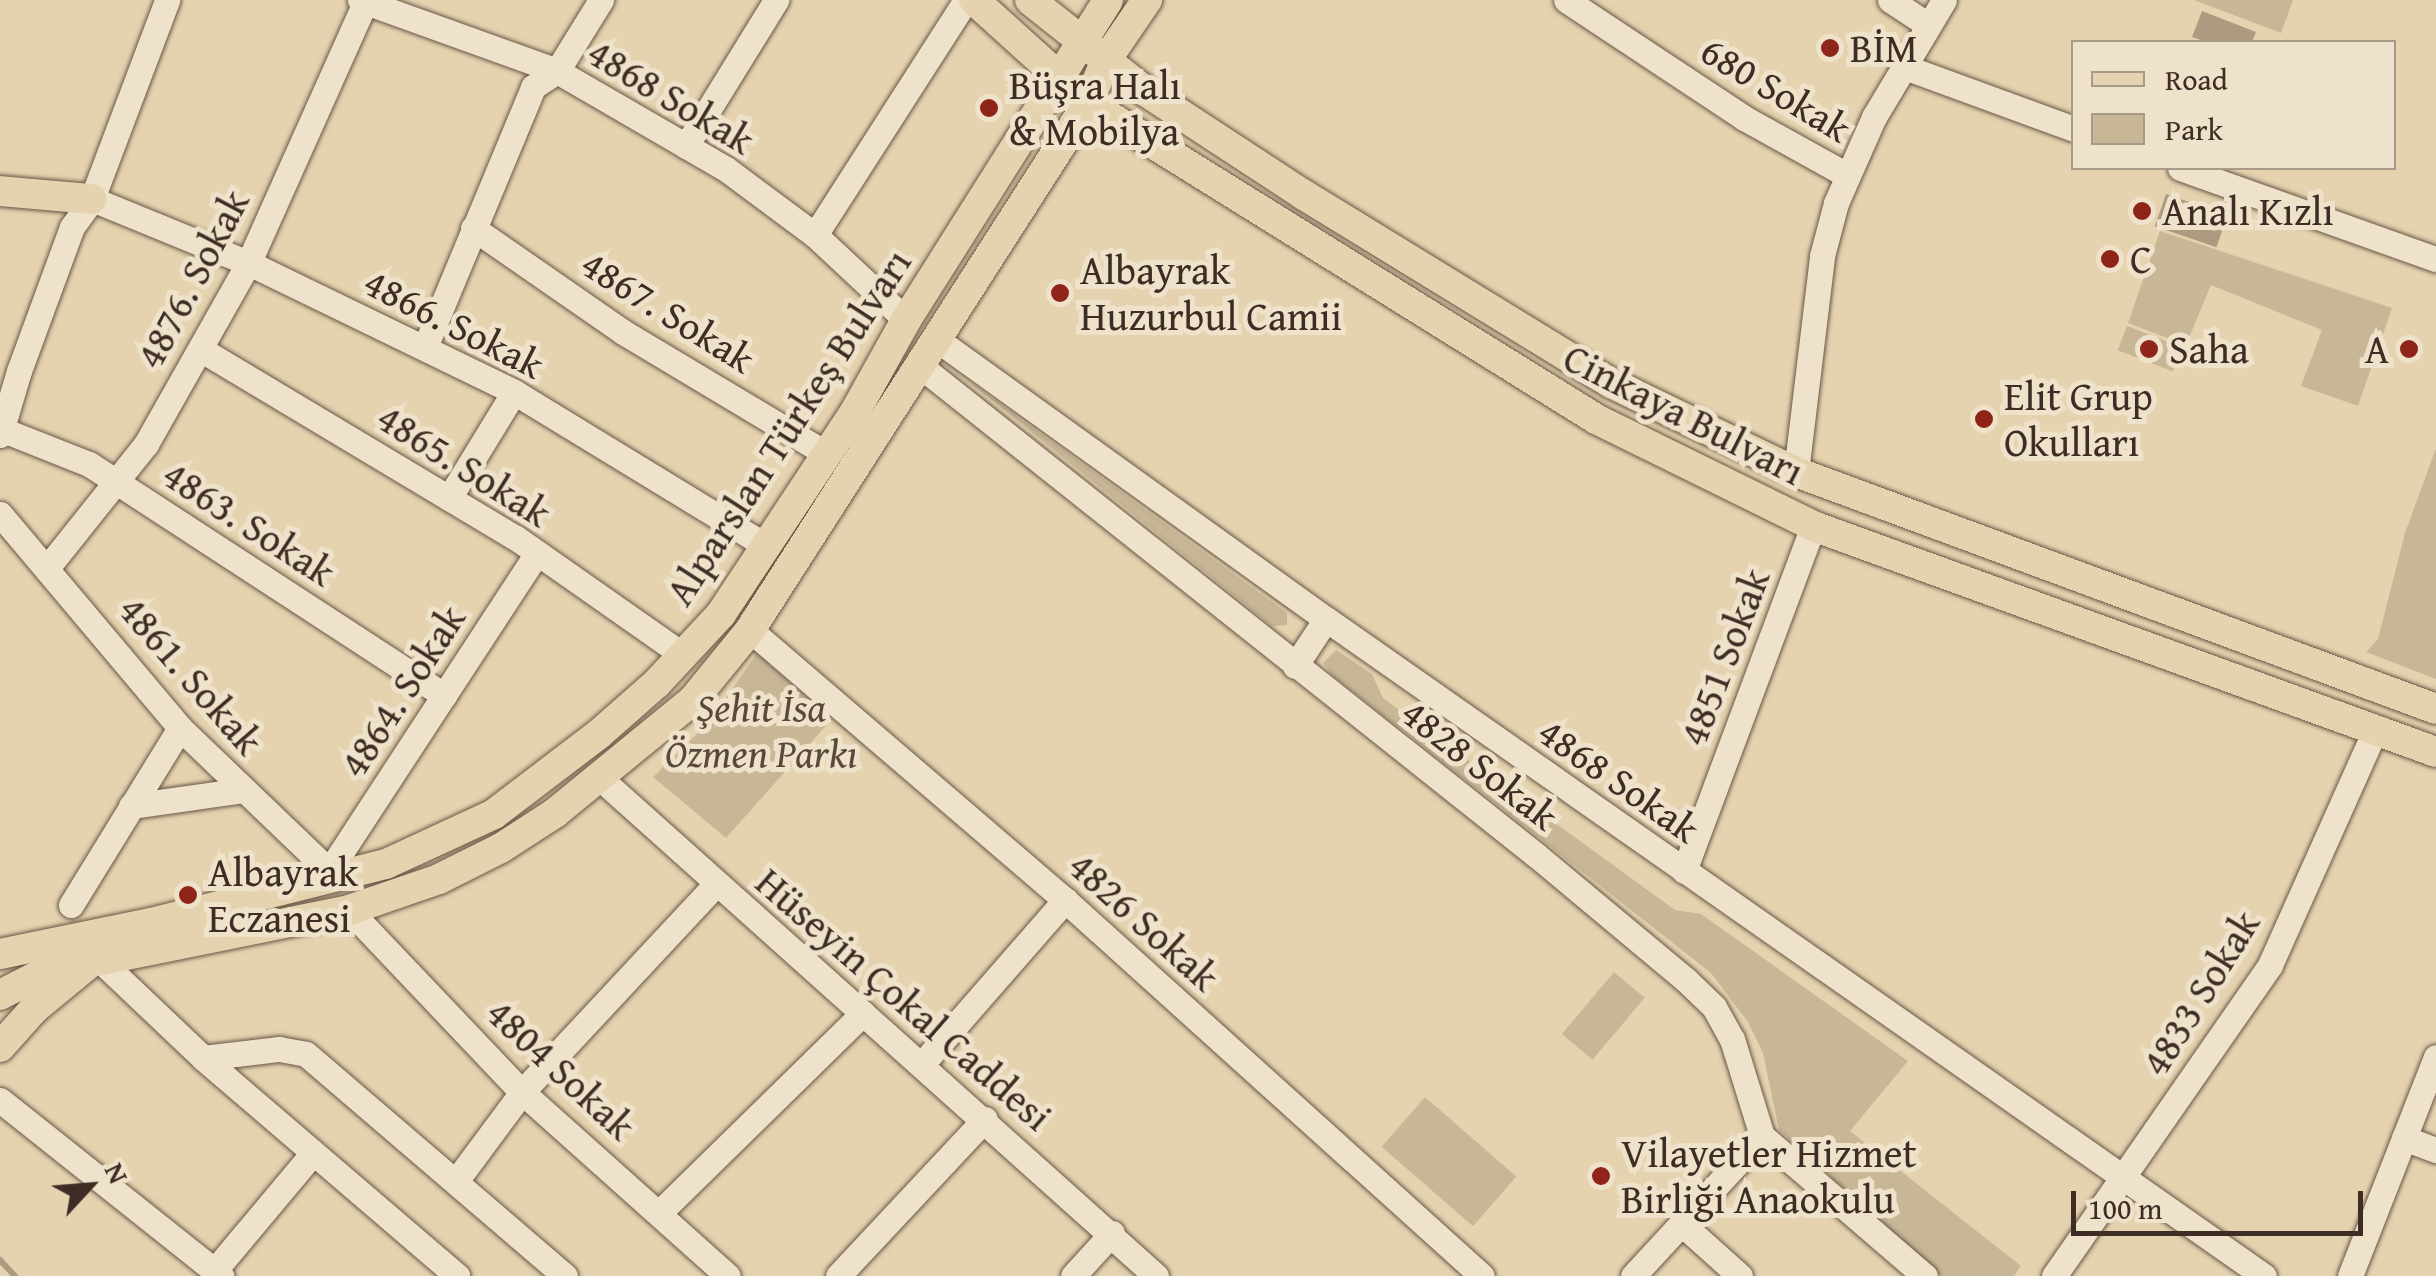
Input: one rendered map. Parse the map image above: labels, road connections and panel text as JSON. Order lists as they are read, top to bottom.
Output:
{
  "streets": {
    "main road": ["Cinkaya Bulvarı", "Alparslan Türkeş Bulvarı"],
    "street": [
      "680 Sokak",
      "4868 Sokak",
      "4876. Sokak",
      "4867. Sokak",
      "4866. Sokak",
      "4865. Sokak",
      "4863. Sokak",
      "4851 Sokak",
      "4861. Sokak",
      "4864. Sokak",
      "4828 Sokak",
      "4826 Sokak",
      "4833 Sokak",
      "Hüseyin Çokal Caddesi",
      "4804 Sokak"
    ]
  },
  "crossings": [
    ["4868 Sokak", "4876. Sokak"],
    ["4868 Sokak", "Alparslan Türkeş Bulvarı"],
    ["4868 Sokak", "4851 Sokak"],
    ["4868 Sokak", "4833 Sokak"],
    ["4876. Sokak", "4866. Sokak"],
    ["4876. Sokak", "4865. Sokak"],
    ["4876. Sokak", "4863. Sokak"],
    ["4876. Sokak", "4861. Sokak"],
    ["4867. Sokak", "Alparslan Türkeş Bulvarı"],
    ["4866. Sokak", "Alparslan Türkeş Bulvarı"],
    ["Cinkaya Bulvarı", "Alparslan Türkeş Bulvarı"],
    ["Cinkaya Bulvarı", "4851 Sokak"],
    ["Cinkaya Bulvarı", "4833 Sokak"],
    ["Alparslan Türkeş Bulvarı", "4865. Sokak"],
    ["Alparslan Türkeş Bulvarı", "4861. Sokak"],
    ["Alparslan Türkeş Bulvarı", "4864. Sokak"],
    ["Alparslan Türkeş Bulvarı", "4828 Sokak"],
    ["Alparslan Türkeş Bulvarı", "4826 Sokak"],
    ["Alparslan Türkeş Bulvarı", "Hüseyin Çokal Caddesi"],
    ["Alparslan Türkeş Bulvarı", "4804 Sokak"],
    ["4865. Sokak", "4864. Sokak"],
    ["4863. Sokak", "4864. Sokak"],
    ["4861. Sokak", "4864. Sokak"]
  ],
  "parks": ["Şehit İsa Özmen Parkı"],
  "places": [
    "BİM",
    "Büşra Halı & Mobilya",
    "Analı Kızlı",
    "C",
    "Albayrak Huzurbul Camii",
    "Saha",
    "A",
    "Elit Grup Okulları",
    "Albayrak Eczanesi",
    "Vilayetler Hizmet Birliği Anaokulu"
  ],
  "legend": ["Road", "Park"],
  "scale_bar": "100 m",
  "north": "top right"
}
